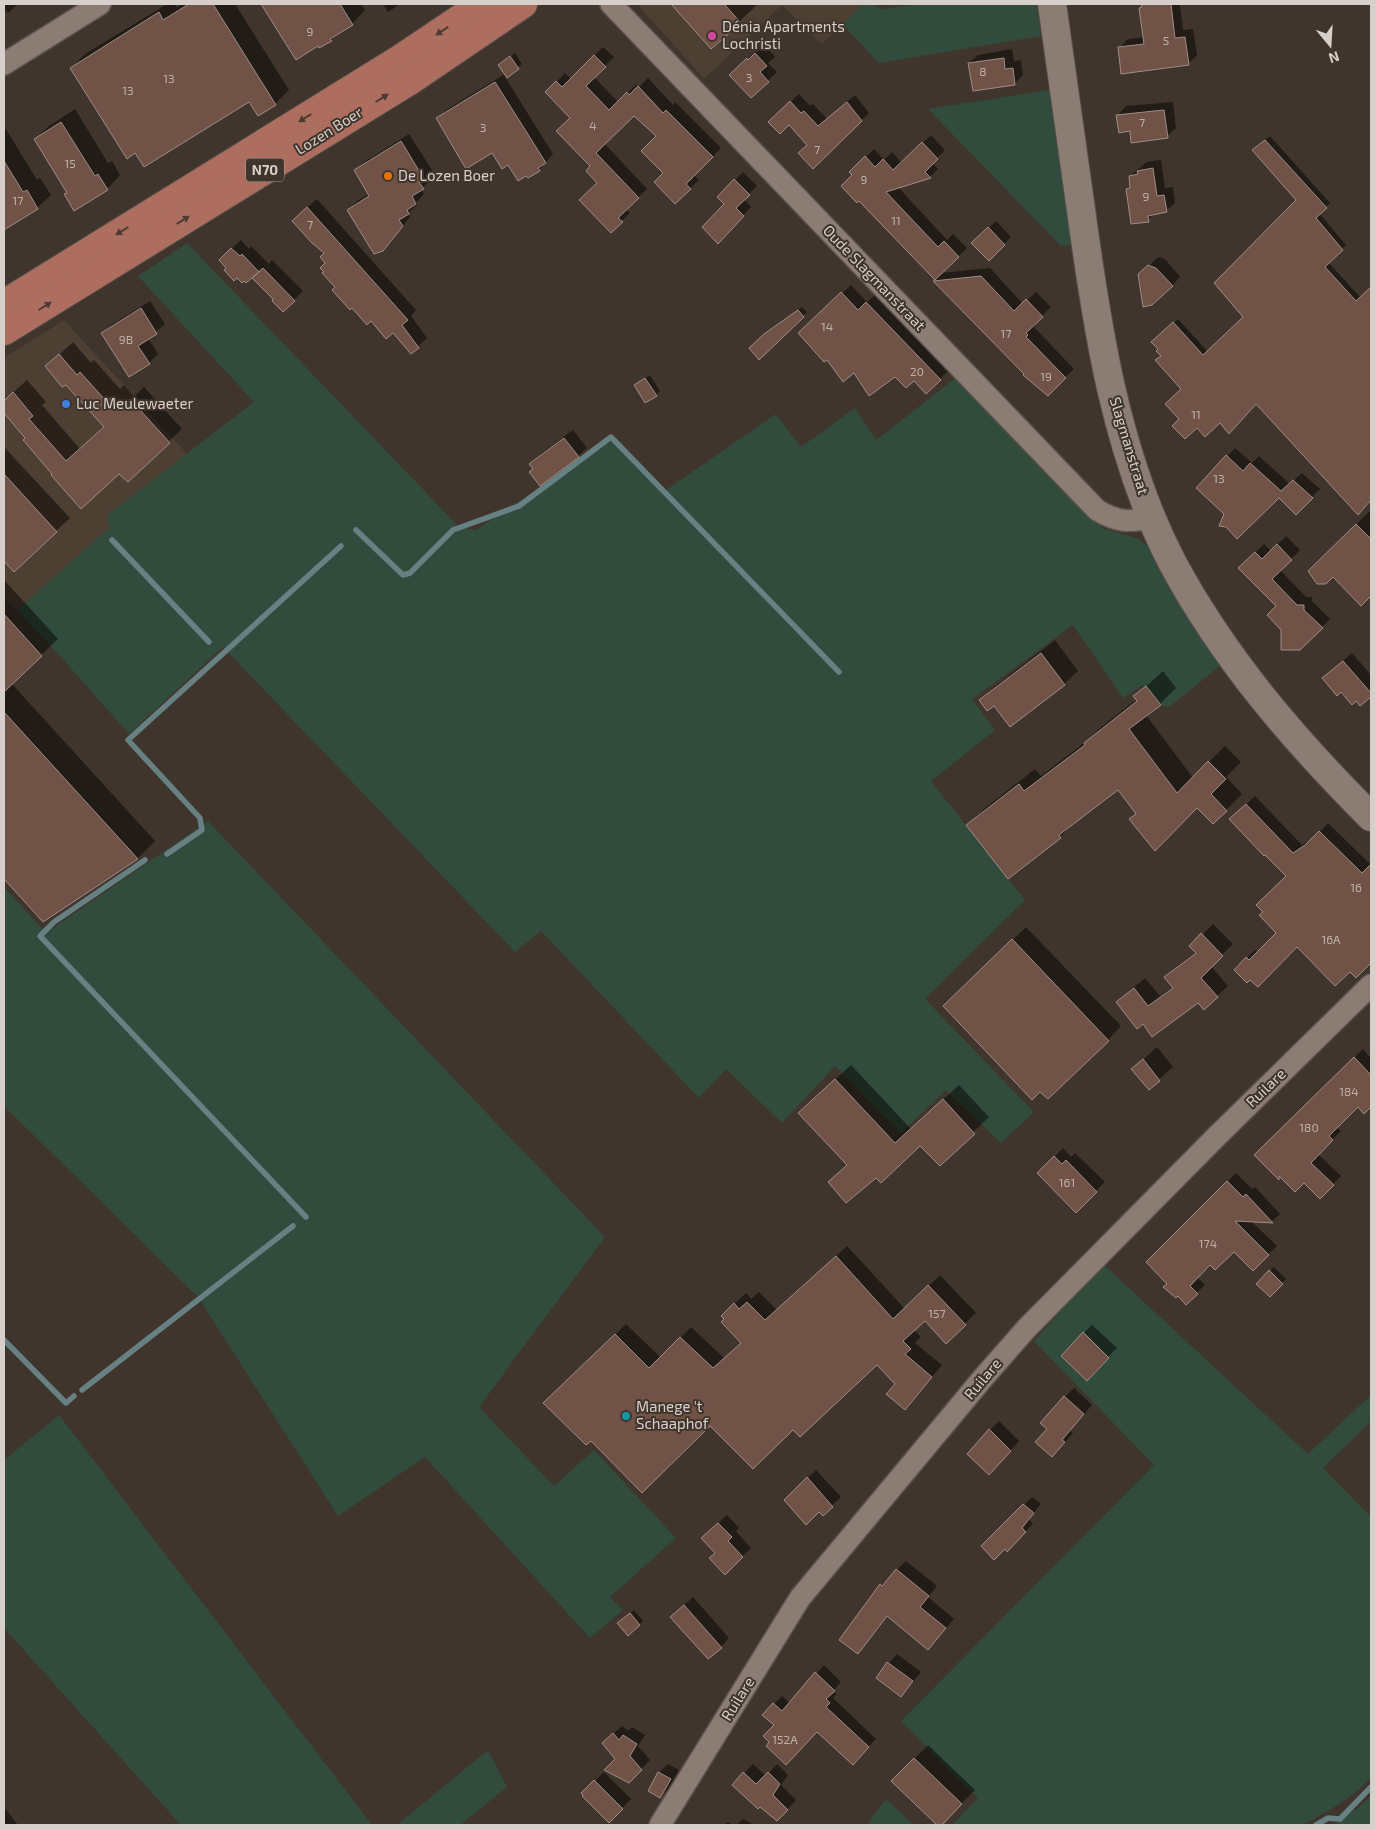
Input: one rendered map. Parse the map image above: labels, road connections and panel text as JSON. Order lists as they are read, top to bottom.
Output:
{
  "streets": {
    "main road": ["Lozen Boer", "N70", "Slagmanstraat"],
    "street": ["Oude Slagmanstraat", "Ruilare"]
  },
  "crossings": [
    ["Oude Slagmanstraat", "Slagmanstraat"]
  ],
  "places": [
    "Dénia Apartments Lochristi",
    "De Lozen Boer",
    "Luc Meulewaeter",
    "Manege 't Schaaphof"
  ],
  "house_numbers": [
    "9",
    "5",
    "8",
    "3",
    "13",
    "13",
    "7",
    "4",
    "3",
    "7",
    "15",
    "9",
    "9",
    "17",
    "11",
    "7",
    "14",
    "17",
    "9B",
    "20",
    "19",
    "11",
    "13",
    "16",
    "16A",
    "184",
    "180",
    "161",
    "174",
    "157",
    "152A"
  ],
  "north": "bottom"
}
